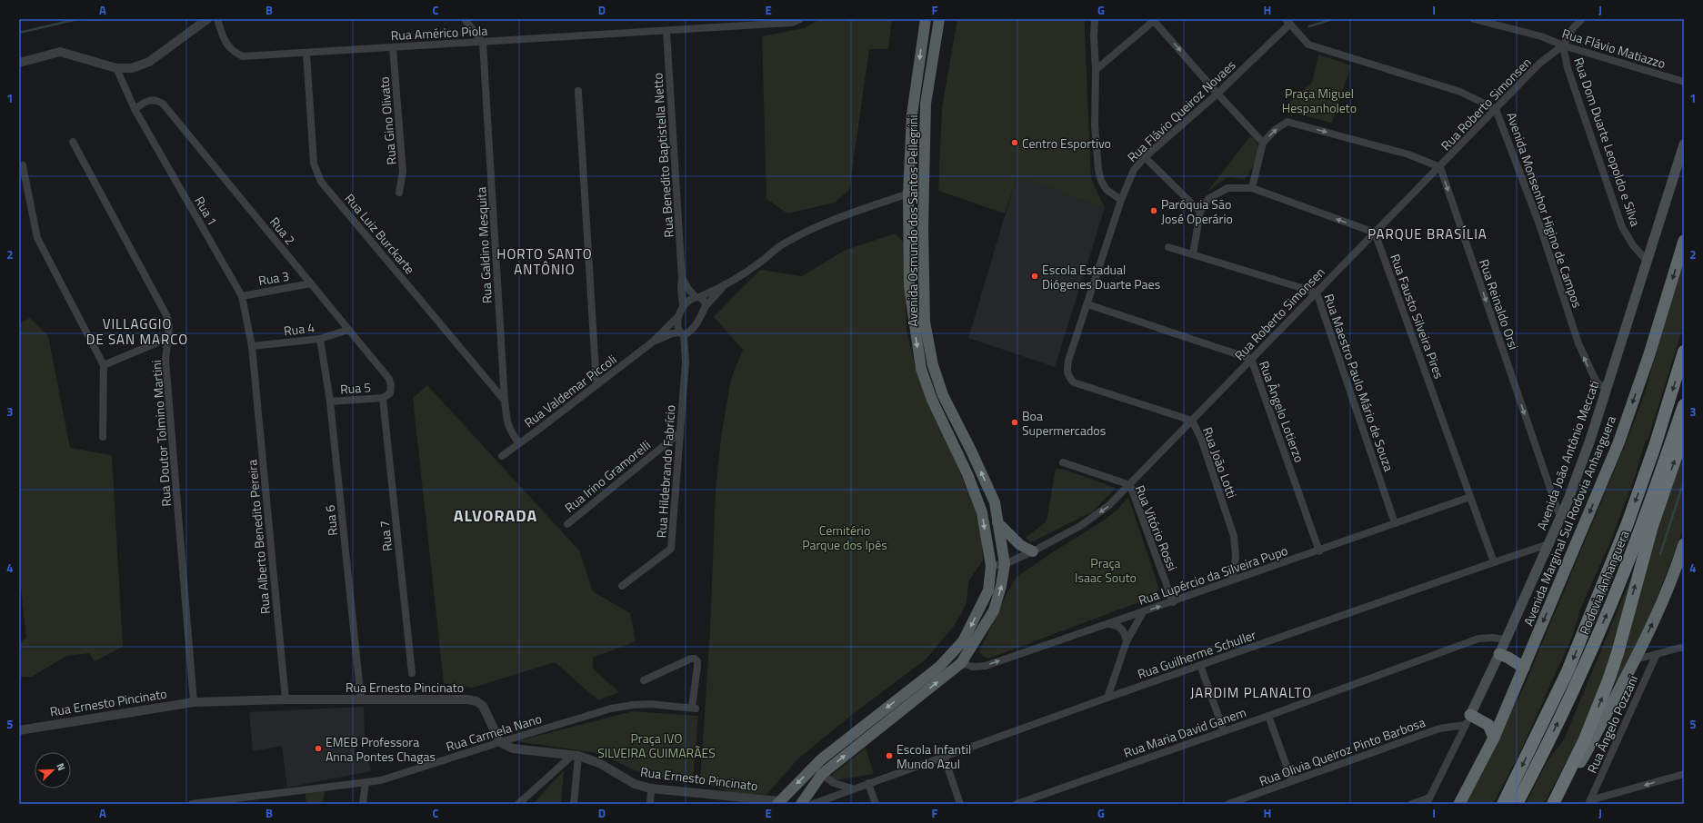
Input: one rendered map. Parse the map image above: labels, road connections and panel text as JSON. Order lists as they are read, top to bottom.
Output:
{
  "streets": {
    "highway": ["Avenida Marginal Sul Rodovia Anhanguera", "Rodovia Anhanguera"],
    "main road": ["Avenida Osmundo dos Santos Pellegrini", "Avenida João Antônio Meccati"],
    "street": [
      "Rua Américo Piola",
      "Rua Flávio Matiazzo",
      "Rua Roberto Simonsen",
      "Rua Flávio Queiroz Novaes",
      "Rua Gino Olivato",
      "Rua Dom Duarte Leopoldo e Silva",
      "Rua Benedito Baptistella Netto",
      "Avenida Monsenhor Higino de Campos",
      "Rua 1",
      "Rua 2",
      "Rua Luiz Burckarte",
      "Rua Galdino Mesquita",
      "Rua 3",
      "Rua Reinaldo Orsi",
      "Rua Fausto Silveira Pires",
      "Rua 4",
      "Rua Maestro Paulo Mário de Souza",
      "Rua 5",
      "Rua Valdemar Piccoli",
      "Rua Ângelo Lotierzo",
      "Rua Doutor Tolmino Martini",
      "Rua João Lotti",
      "Rua Hildebrando Fabrício",
      "Rua Irino Gramorelli",
      "Rua 6",
      "Rua Vitório Rossi",
      "Rua 7",
      "Rua Alberto Benedito Pereira",
      "Rua Lupércio da Silveira Pupo",
      "Rua Guilherme Schuller",
      "Rua Ernesto Pincinato",
      "Rua Ângelo Pozzani",
      "Rua Carmela Nano",
      "Rua Maria David Ganem",
      "Rua Olivia Queiroz Pinto Barbosa"
    ]
  },
  "crossings": [
    ["Rua Américo Piola", "Rua Gino Olivato"],
    ["Rua Américo Piola", "Rua Benedito Baptistella Netto"],
    ["Rua Américo Piola", "Rua Luiz Burckarte"],
    ["Rua Américo Piola", "Rua Galdino Mesquita"],
    ["Rua Flávio Matiazzo", "Rua Roberto Simonsen"],
    ["Rua Flávio Matiazzo", "Rua Dom Duarte Leopoldo e Silva"],
    ["Rua Roberto Simonsen", "Rua Dom Duarte Leopoldo e Silva"],
    ["Rua Roberto Simonsen", "Avenida Monsenhor Higino de Campos"],
    ["Rua Roberto Simonsen", "Avenida Osmundo dos Santos Pellegrini"],
    ["Rua Roberto Simonsen", "Rua Reinaldo Orsi"],
    ["Rua Roberto Simonsen", "Rua Fausto Silveira Pires"],
    ["Rua Roberto Simonsen", "Rua Maestro Paulo Mário de Souza"],
    ["Rua Roberto Simonsen", "Rua Ângelo Lotierzo"],
    ["Rua Roberto Simonsen", "Rua João Lotti"],
    ["Rua Roberto Simonsen", "Rua Vitório Rossi"],
    ["Rua Flávio Queiroz Novaes", "Avenida Monsenhor Higino de Campos"],
    ["Rua Flávio Queiroz Novaes", "Rua Ângelo Lotierzo"],
    ["Rua Flávio Queiroz Novaes", "Rua João Lotti"],
    ["Rua Dom Duarte Leopoldo e Silva", "Avenida João Antônio Meccati"],
    ["Avenida Monsenhor Higino de Campos", "Avenida João Antônio Meccati"],
    ["Rua 1", "Rua 2"],
    ["Rua 1", "Rua 3"],
    ["Rua 1", "Rua 4"],
    ["Rua 1", "Rua Alberto Benedito Pereira"],
    ["Avenida Osmundo dos Santos Pellegrini", "Rua Lupércio da Silveira Pupo"],
    ["Avenida Osmundo dos Santos Pellegrini", "Rua Ernesto Pincinato"],
    ["Rua 2", "Rua 3"],
    ["Rua 2", "Rua 4"],
    ["Rua 2", "Rua 5"],
    ["Rua 2", "Rua 7"],
    ["Rua Luiz Burckarte", "Rua Galdino Mesquita"],
    ["Rua Galdino Mesquita", "Rua Valdemar Piccoli"],
    ["Rua Reinaldo Orsi", "Avenida João Antônio Meccati"],
    ["Rua Fausto Silveira Pires", "Rua Lupércio da Silveira Pupo"],
    ["Rua Fausto Silveira Pires", "Rua Guilherme Schuller"],
    ["Rua 4", "Rua 6"],
    ["Rua Maestro Paulo Mário de Souza", "Rua Lupércio da Silveira Pupo"],
    ["Rua 5", "Rua 6"],
    ["Rua 5", "Rua 7"],
    ["Rua Valdemar Piccoli", "Rua Hildebrando Fabrício"],
    ["Rua Ângelo Lotierzo", "Rua Lupércio da Silveira Pupo"],
    ["Rua Doutor Tolmino Martini", "Rua Ernesto Pincinato"],
    ["Avenida João Antônio Meccati", "Rua Guilherme Schuller"],
    ["Avenida João Antônio Meccati", "Rua Maria David Ganem"],
    ["Avenida João Antônio Meccati", "Rua Olivia Queiroz Pinto Barbosa"],
    ["Rua João Lotti", "Rua Lupércio da Silveira Pupo"],
    ["Rua Hildebrando Fabrício", "Rua Irino Gramorelli"],
    ["Rua 6", "Rua Ernesto Pincinato"],
    ["Rua Vitório Rossi", "Rua Lupércio da Silveira Pupo"],
    ["Rua Alberto Benedito Pereira", "Rua Ernesto Pincinato"],
    ["Rua Ernesto Pincinato", "Rua Carmela Nano"]
  ],
  "one_way": ["Avenida Monsenhor Higino de Campos", "Rua Reinaldo Orsi"],
  "districts": [
    "PARQUE BRASÍLIA",
    "HORTO SANTO ANTÔNIO",
    "VILLAGGIO DE SAN MARCO",
    "ALVORADA",
    "JARDIM PLANALTO"
  ],
  "parks": [
    "Praça Miguel Hespanholeto",
    "Cemitério Parque dos Ipês",
    "Praça Isaac Souto",
    "Praça IVO SILVEIRA GUIMARÃES"
  ],
  "places": [
    "Centro Esportivo",
    "Paróquia São José Operário",
    "Escola Estadual Diógenes Duarte Paes",
    "Boa Supermercados",
    "EMEB Professora Anna Pontes Chagas",
    "Escola Infantil Mundo Azul"
  ],
  "north": "top right",
  "grid": {
    "columns": [
      "A",
      "B",
      "C",
      "D",
      "E",
      "F",
      "G",
      "H",
      "I",
      "J"
    ],
    "rows": [
      "1",
      "2",
      "3",
      "4",
      "5"
    ]
  }
}
